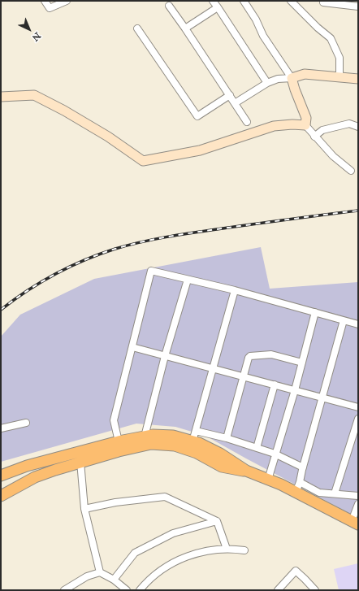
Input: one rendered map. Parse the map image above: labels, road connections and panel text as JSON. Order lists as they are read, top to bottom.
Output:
{
  "north": "bottom right"
}
